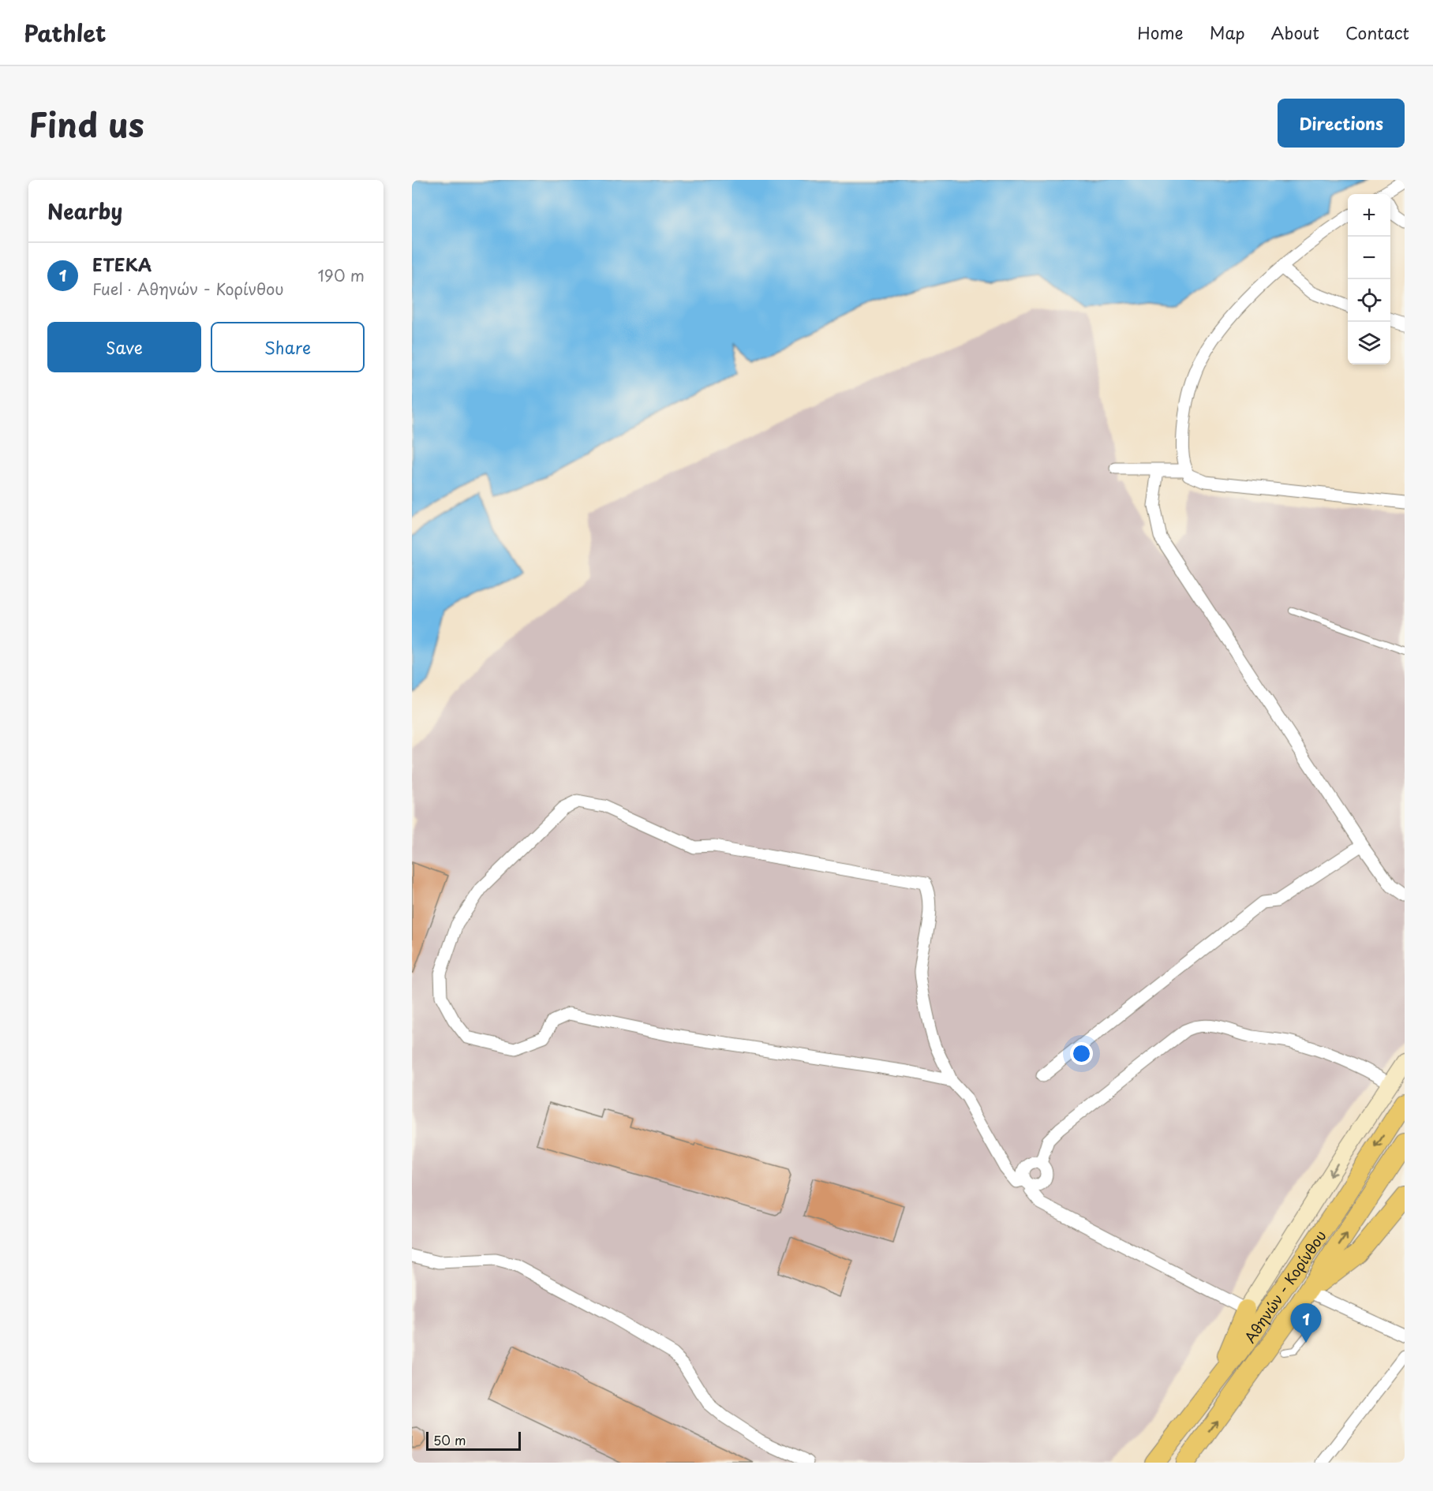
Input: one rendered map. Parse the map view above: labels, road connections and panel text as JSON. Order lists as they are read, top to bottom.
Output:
{
  "streets": {
    "highway": ["Αθηνών - Κορίνθου"]
  },
  "scale_bar": "50 m",
  "page": {
    "header": "Pathlet",
    "nav": [
      "Home",
      "Map",
      "About",
      "Contact"
    ],
    "title": "Find us",
    "buttons": [
      "Directions",
      ["Save", "Share"]
    ],
    "heading": "Nearby",
    "map_buttons": ["+", "−"],
    "list": [
      {
        "mark": "1",
        "name": "ΕΤΕΚΑ",
        "note": "Fuel · Αθηνών - Κορίνθου",
        "value": "190 m"
      }
    ],
    "pins": "1",
    "scale": "50 m"
  }
}
